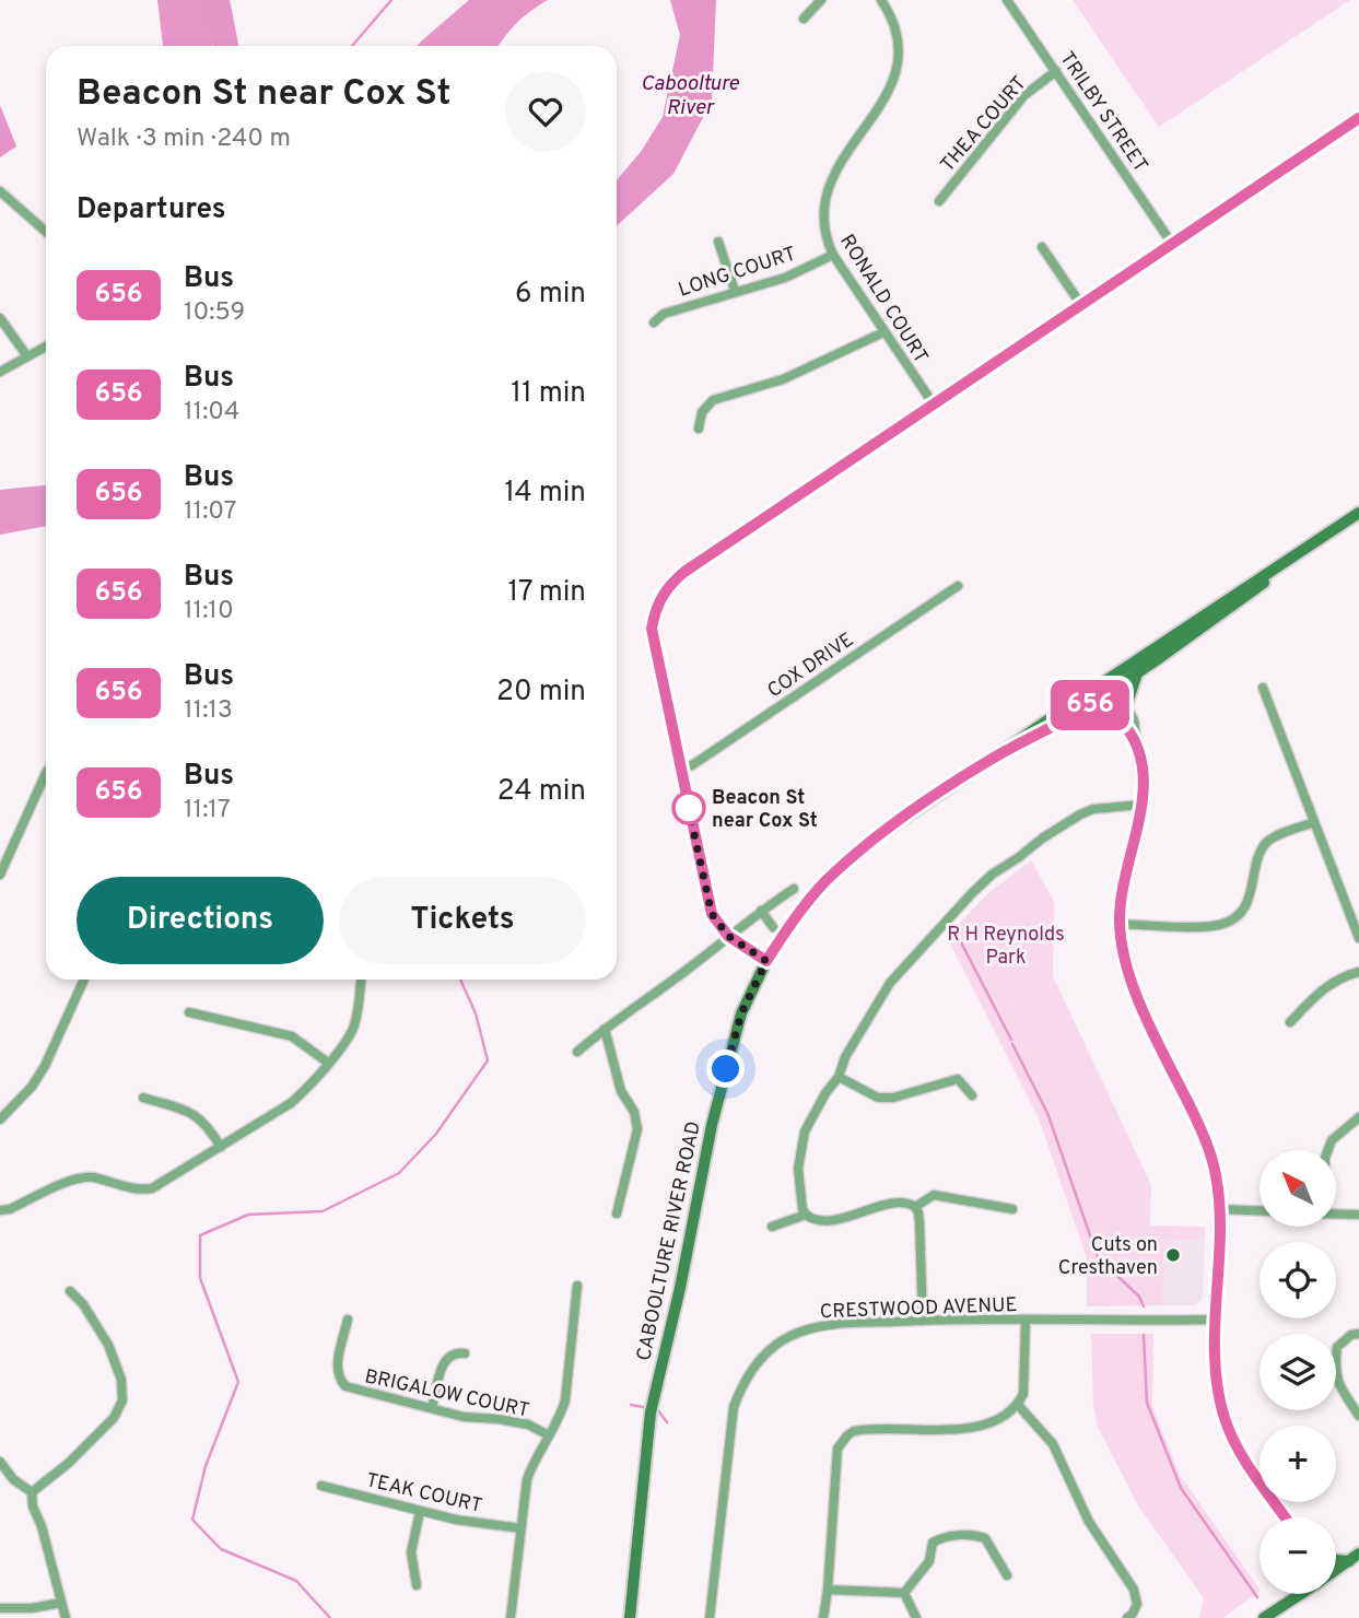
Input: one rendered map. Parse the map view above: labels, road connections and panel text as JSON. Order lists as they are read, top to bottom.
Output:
{
  "streets": {
    "main road": ["CABOOLTURE RIVER ROAD"],
    "street": [
      "TRILBY STREET",
      "THEA COURT",
      "LONG COURT",
      "RONALD COURT",
      "COX DRIVE",
      "CRESTWOOD AVENUE",
      "BRIGALOW COURT",
      "TEAK COURT"
    ]
  },
  "crossings": [
    ["TRILBY STREET", "THEA COURT"],
    ["LONG COURT", "RONALD COURT"]
  ],
  "water": ["Caboolture River"],
  "parks": ["R H Reynolds Park"],
  "places": ["Beacon St near Cox St", "Cuts on Cresthaven"],
  "lines": ["bus line 656"],
  "north": "top left",
  "page": {
    "on_map": "656",
    "heading": [
      ["Beacon St near Cox St", "Walk · 3 min · 240 m"],
      "Departures"
    ],
    "list": [
      {
        "mark": "656",
        "name": "Bus",
        "note": "10:59",
        "value": "6 min"
      },
      {
        "mark": "656",
        "name": "Bus",
        "note": "11:04",
        "value": "11 min"
      },
      {
        "mark": "656",
        "name": "Bus",
        "note": "11:07",
        "value": "14 min"
      },
      {
        "mark": "656",
        "name": "Bus",
        "note": "11:10",
        "value": "17 min"
      },
      {
        "mark": "656",
        "name": "Bus",
        "note": "11:13",
        "value": "20 min"
      },
      {
        "mark": "656",
        "name": "Bus",
        "note": "11:17",
        "value": "24 min"
      }
    ],
    "buttons": ["Directions", "Tickets"],
    "map_buttons": ["+", "−"]
  }
}
